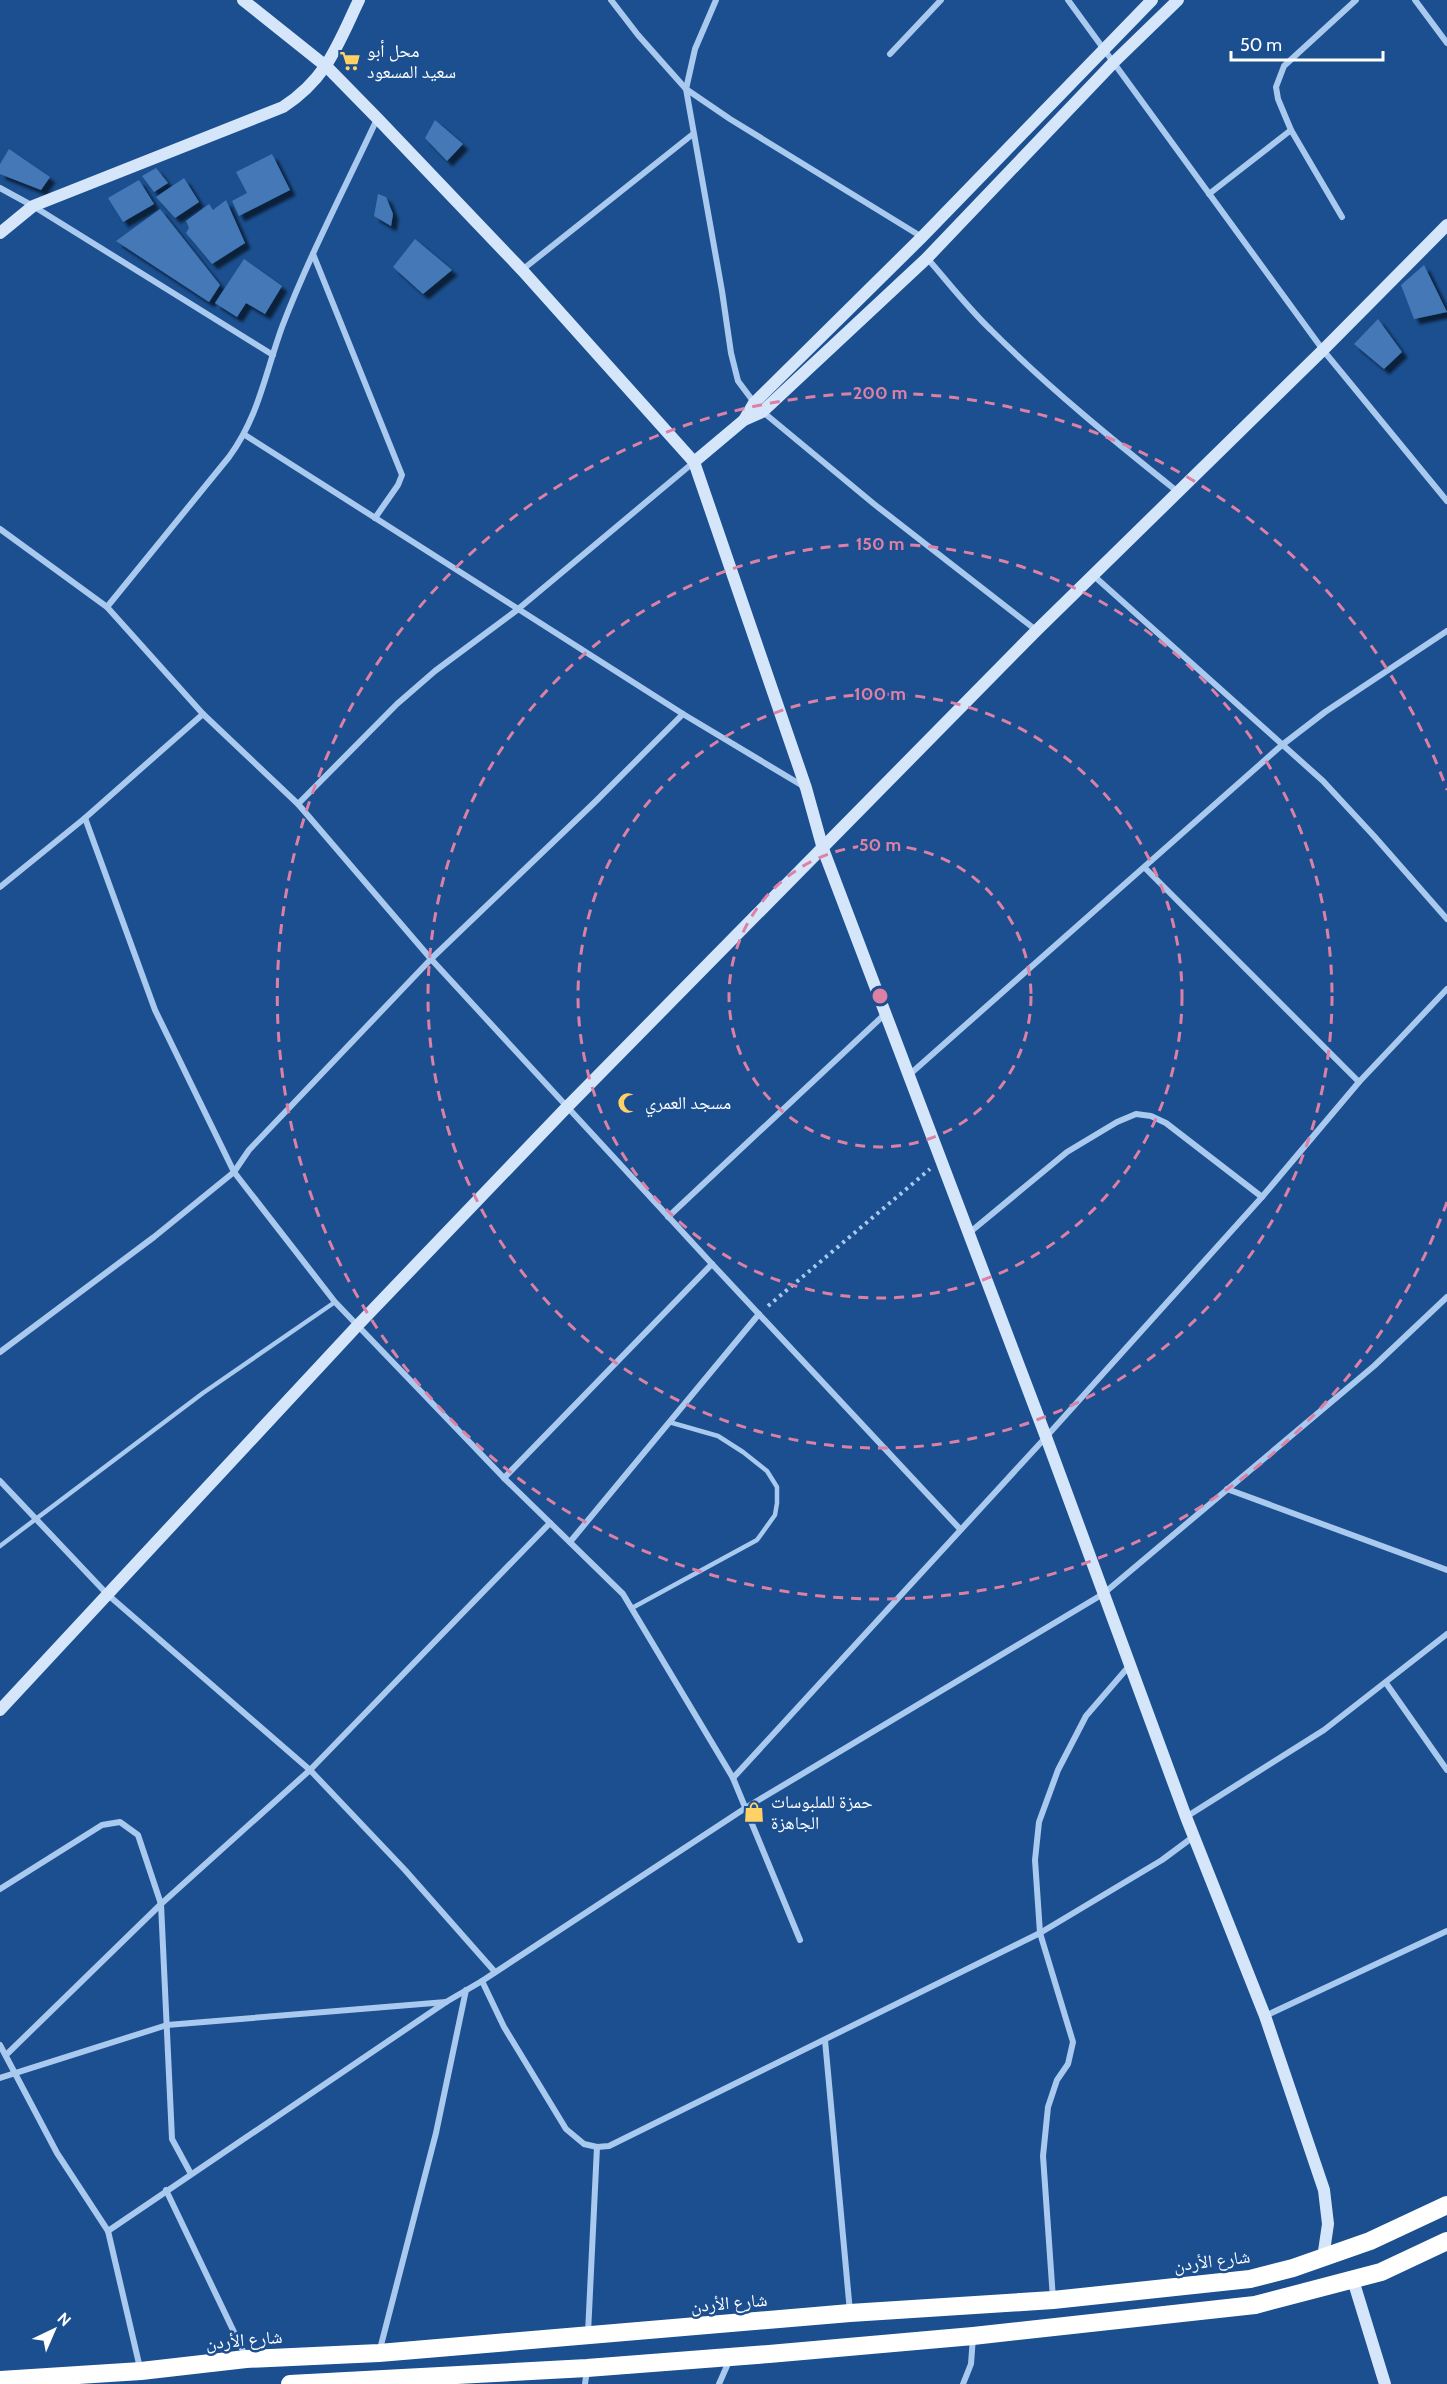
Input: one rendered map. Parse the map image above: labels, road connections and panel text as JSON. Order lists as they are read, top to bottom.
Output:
{
  "streets": {
    "highway": ["شارع الأردن"]
  },
  "places": {
    "supermarket": ["محل أبو سعيد المسعود"],
    "mosque": ["مسجد العمري"],
    "shop": ["حمزة للملبوسات الجاهزة"]
  },
  "scale_bar": "50 m",
  "north": "top right",
  "rings": [
    "200 m",
    "150 m",
    "100 m",
    "50 m"
  ]
}
